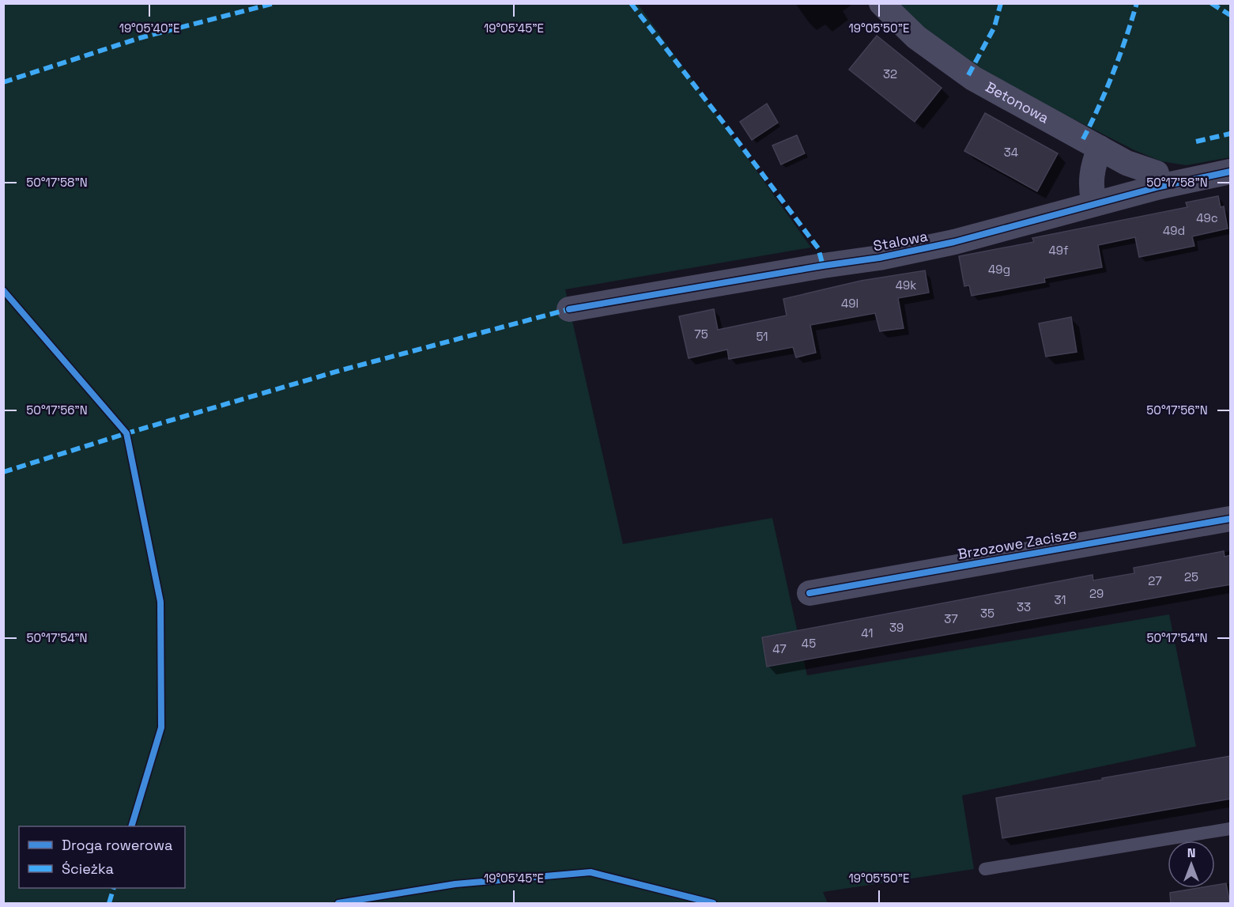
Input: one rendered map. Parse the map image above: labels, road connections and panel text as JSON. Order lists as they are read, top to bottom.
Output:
{
  "streets": {
    "street": ["Betonowa", "Stalowa", "Brzozowe Zacisze"]
  },
  "crossings": [
    ["Betonowa", "Stalowa"]
  ],
  "house_numbers": [
    "32",
    "34",
    "49c",
    "49d",
    "49f",
    "49g",
    "49k",
    "49l",
    "75",
    "51",
    "25",
    "27",
    "29",
    "31",
    "33",
    "35",
    "37",
    "39",
    "41",
    "45",
    "47"
  ],
  "legend": ["Droga rowerowa", "Ścieżka"],
  "north": "top",
  "coordinates": [
    "19°05'40\"E",
    "19°05'45\"E",
    "19°05'50\"E",
    "50°17'58\"N",
    "50°17'56\"N",
    "50°17'54\"N"
  ]
}
